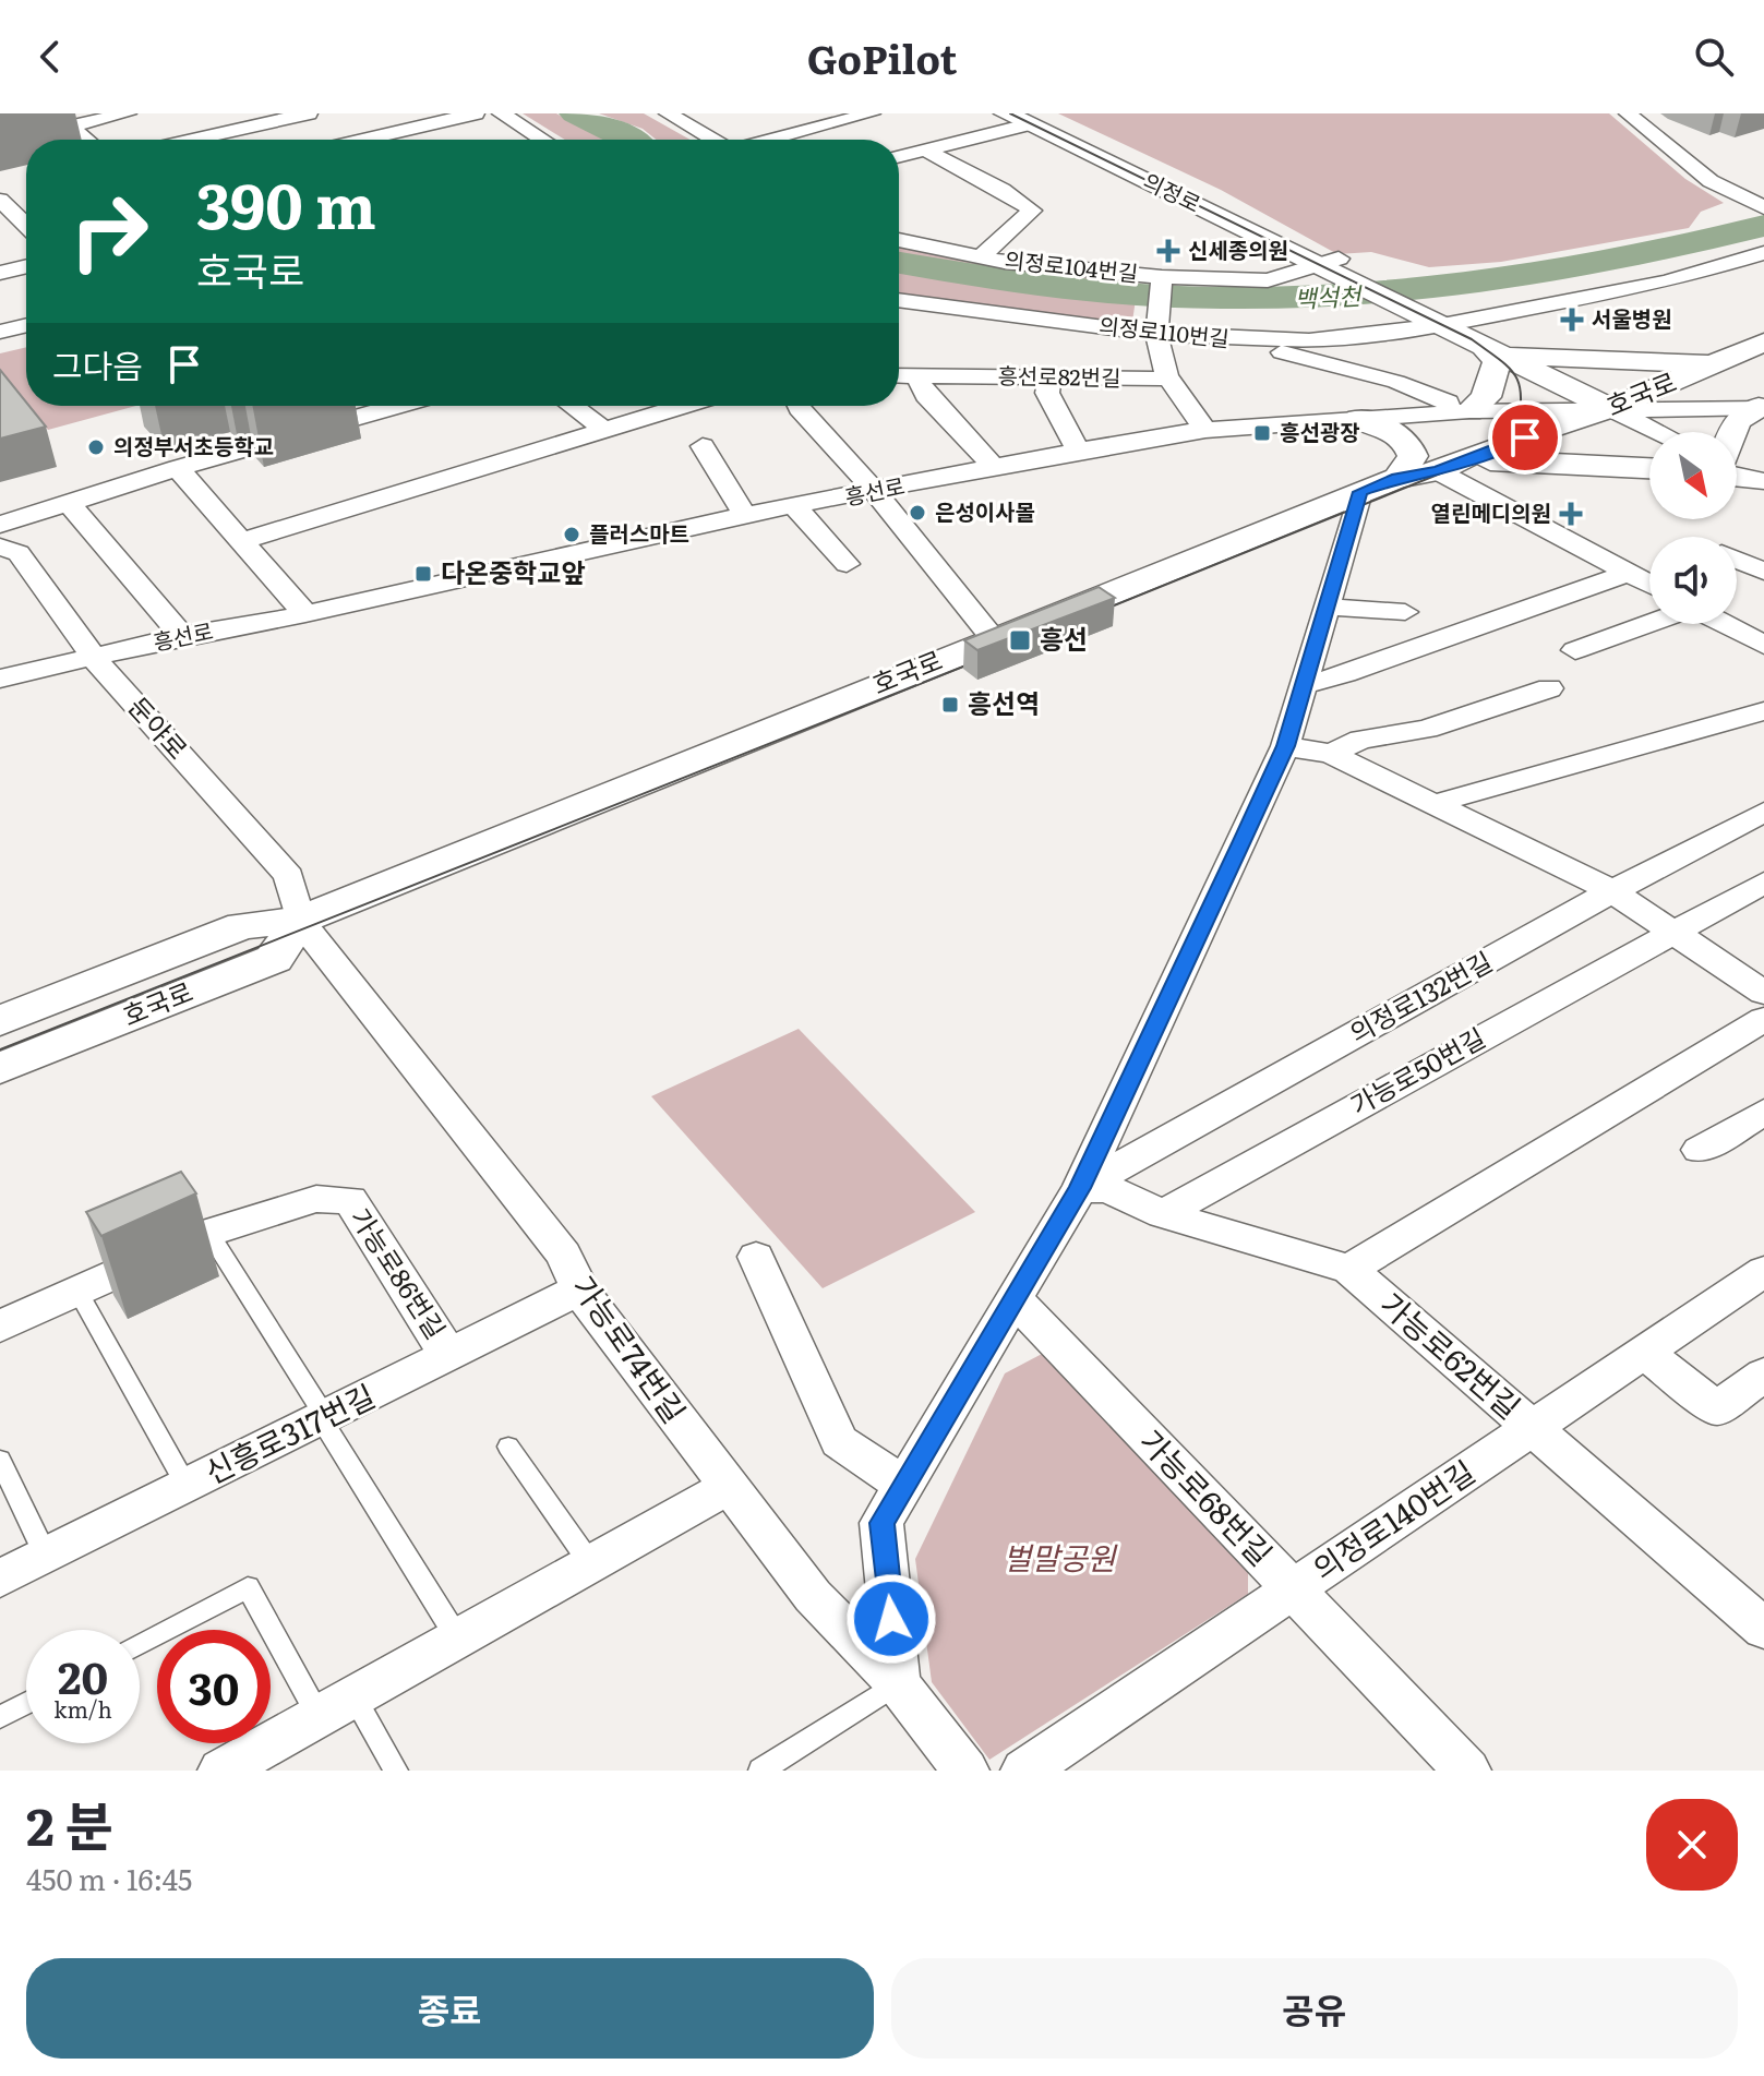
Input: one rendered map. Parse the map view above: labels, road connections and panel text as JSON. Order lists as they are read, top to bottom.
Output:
{
  "streets": {
    "street": [
      "의정로",
      "의정로104번길",
      "의정로110번길",
      "흥선로82번길",
      "호국로",
      "흥선로",
      "둔야로",
      "의정로132번길",
      "가능로50번길",
      "가능로86번길",
      "가능로74번길",
      "가능로62번길",
      "신흥로317번길",
      "가능로68번길",
      "의정로140번길"
    ]
  },
  "crossings": [
    ["의정로", "의정로104번길"],
    ["의정로", "의정로110번길"],
    ["호국로", "흥선로"],
    ["호국로", "둔야로"],
    ["호국로", "가능로74번길"],
    ["흥선로", "둔야로"],
    ["둔야로", "가능로74번길"],
    ["의정로132번길", "가능로62번길"],
    ["가능로50번길", "가능로62번길"],
    ["가능로86번길", "신흥로317번길"],
    ["가능로74번길", "신흥로317번길"],
    ["가능로62번길", "의정로140번길"],
    ["가능로68번길", "의정로140번길"]
  ],
  "water": ["백석천"],
  "parks": ["벌말공원"],
  "places": {
    "health": ["신세종의원", "서울병원", "열린메디의원"],
    "transit": [
      "흥선광장",
      "다온중학교앞",
      "흥선",
      "흥선역"
    ],
    "other": ["의정부서초등학교", "은성이사몰", "플러스마트"]
  },
  "north": "bottom right",
  "page": {
    "header": "GoPilot",
    "turn": ["390 m", "호국로"],
    "then": "그다음",
    "speed": "20 km/h",
    "limit": "30",
    "heading": ["2 분", "450 m · 16:45"],
    "buttons": ["종료", "공유"]
  }
}
